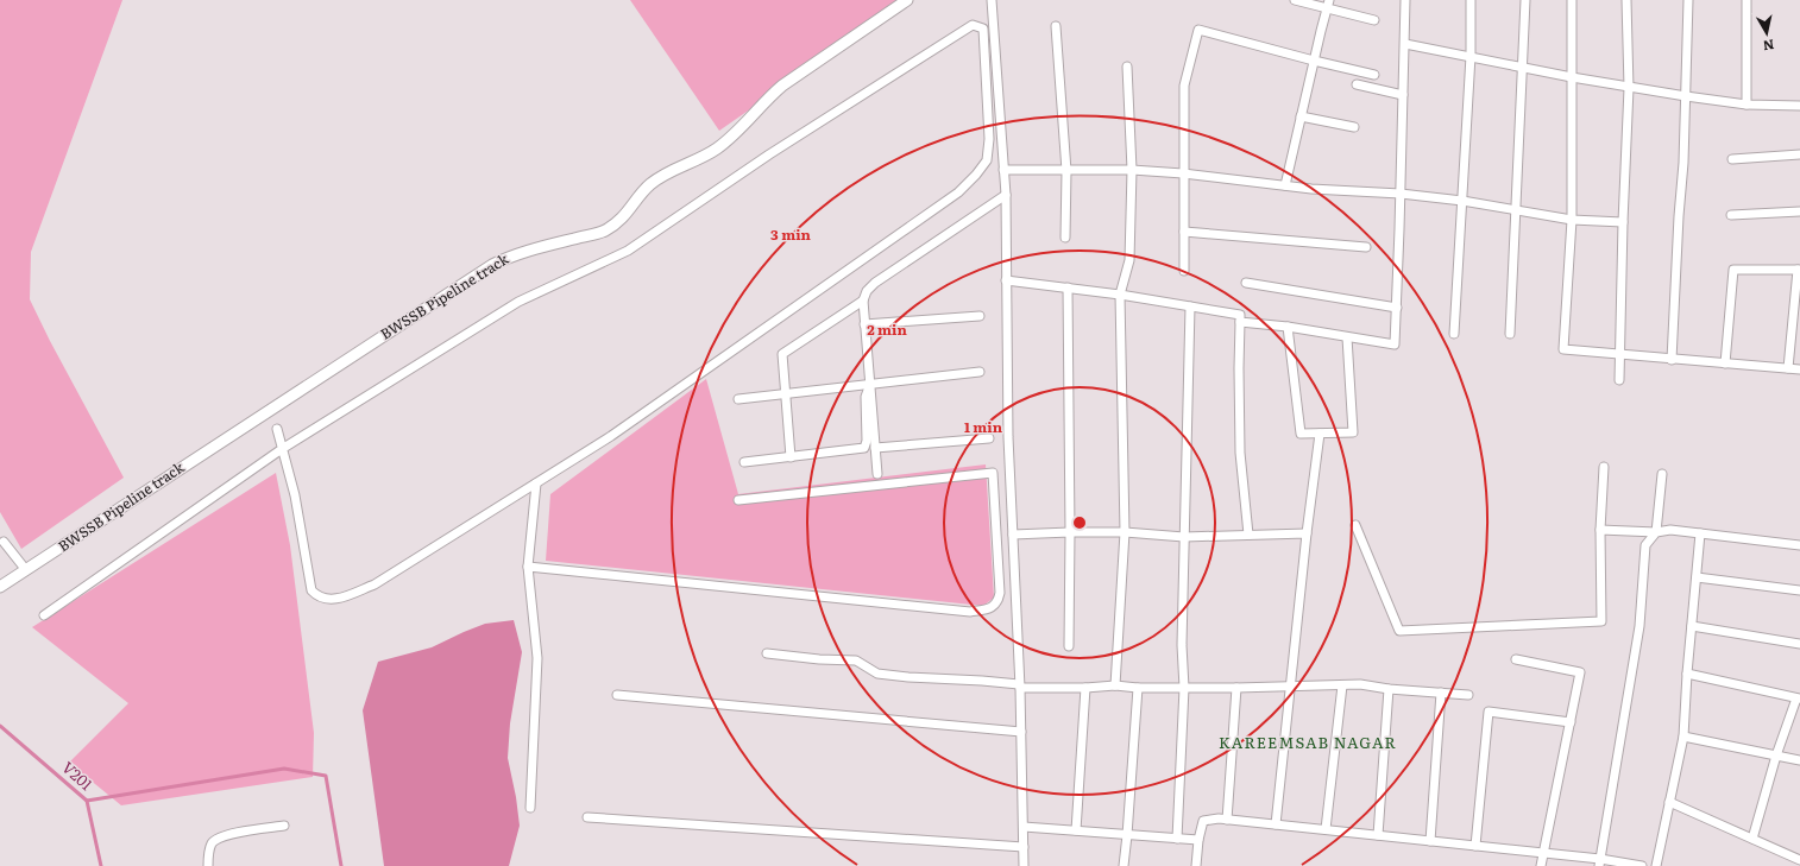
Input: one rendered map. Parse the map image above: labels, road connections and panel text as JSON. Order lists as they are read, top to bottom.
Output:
{
  "streets": {
    "street": ["BWSSB Pipeline track"]
  },
  "districts": ["KAREEMSAB NAGAR"],
  "water": ["V201"],
  "north": "bottom",
  "rings": ["3 min", "2 min", "1 min"]
}
